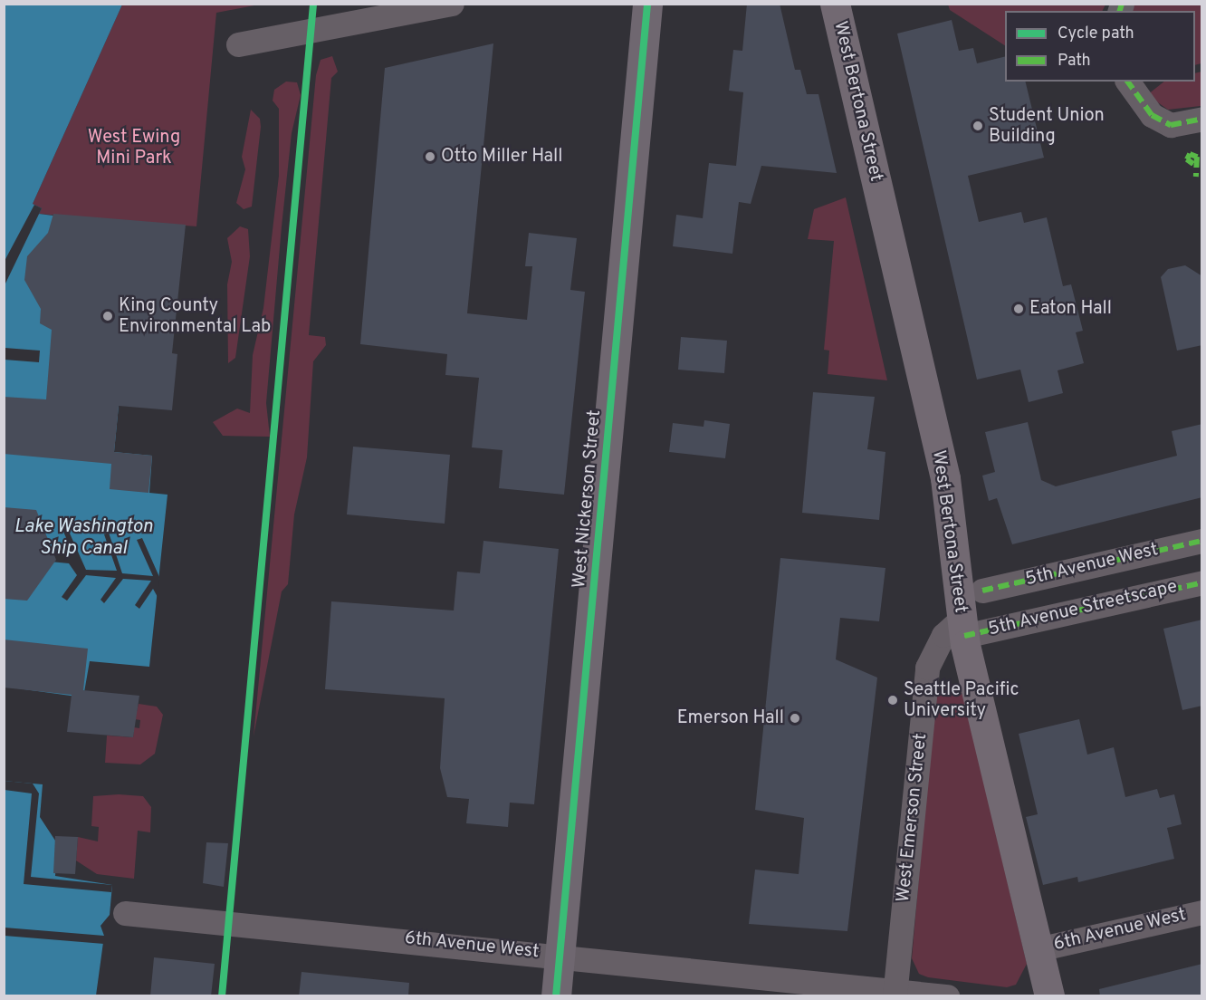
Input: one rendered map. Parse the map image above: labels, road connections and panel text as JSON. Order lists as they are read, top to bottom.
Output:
{
  "streets": {
    "main road": ["West Nickerson Street"],
    "street": [
      "West Bertona Street",
      "5th Avenue West",
      "5th Avenue Streetscape",
      "West Emerson Street",
      "6th Avenue West"
    ]
  },
  "crossings": [
    ["West Bertona Street", "5th Avenue Streetscape"],
    ["West Bertona Street", "West Emerson Street"],
    ["West Bertona Street", "6th Avenue West"],
    ["West Nickerson Street", "6th Avenue West"],
    ["5th Avenue Streetscape", "West Emerson Street"],
    ["West Emerson Street", "6th Avenue West"]
  ],
  "water": ["Lake Washington Ship Canal"],
  "parks": ["West Ewing Mini Park"],
  "places": [
    "Student Union Building",
    "Otto Miller Hall",
    "Eaton Hall",
    "King County Environmental Lab",
    "Seattle Pacific University",
    "Emerson Hall"
  ],
  "legend": ["Cycle path", "Path"]
}
